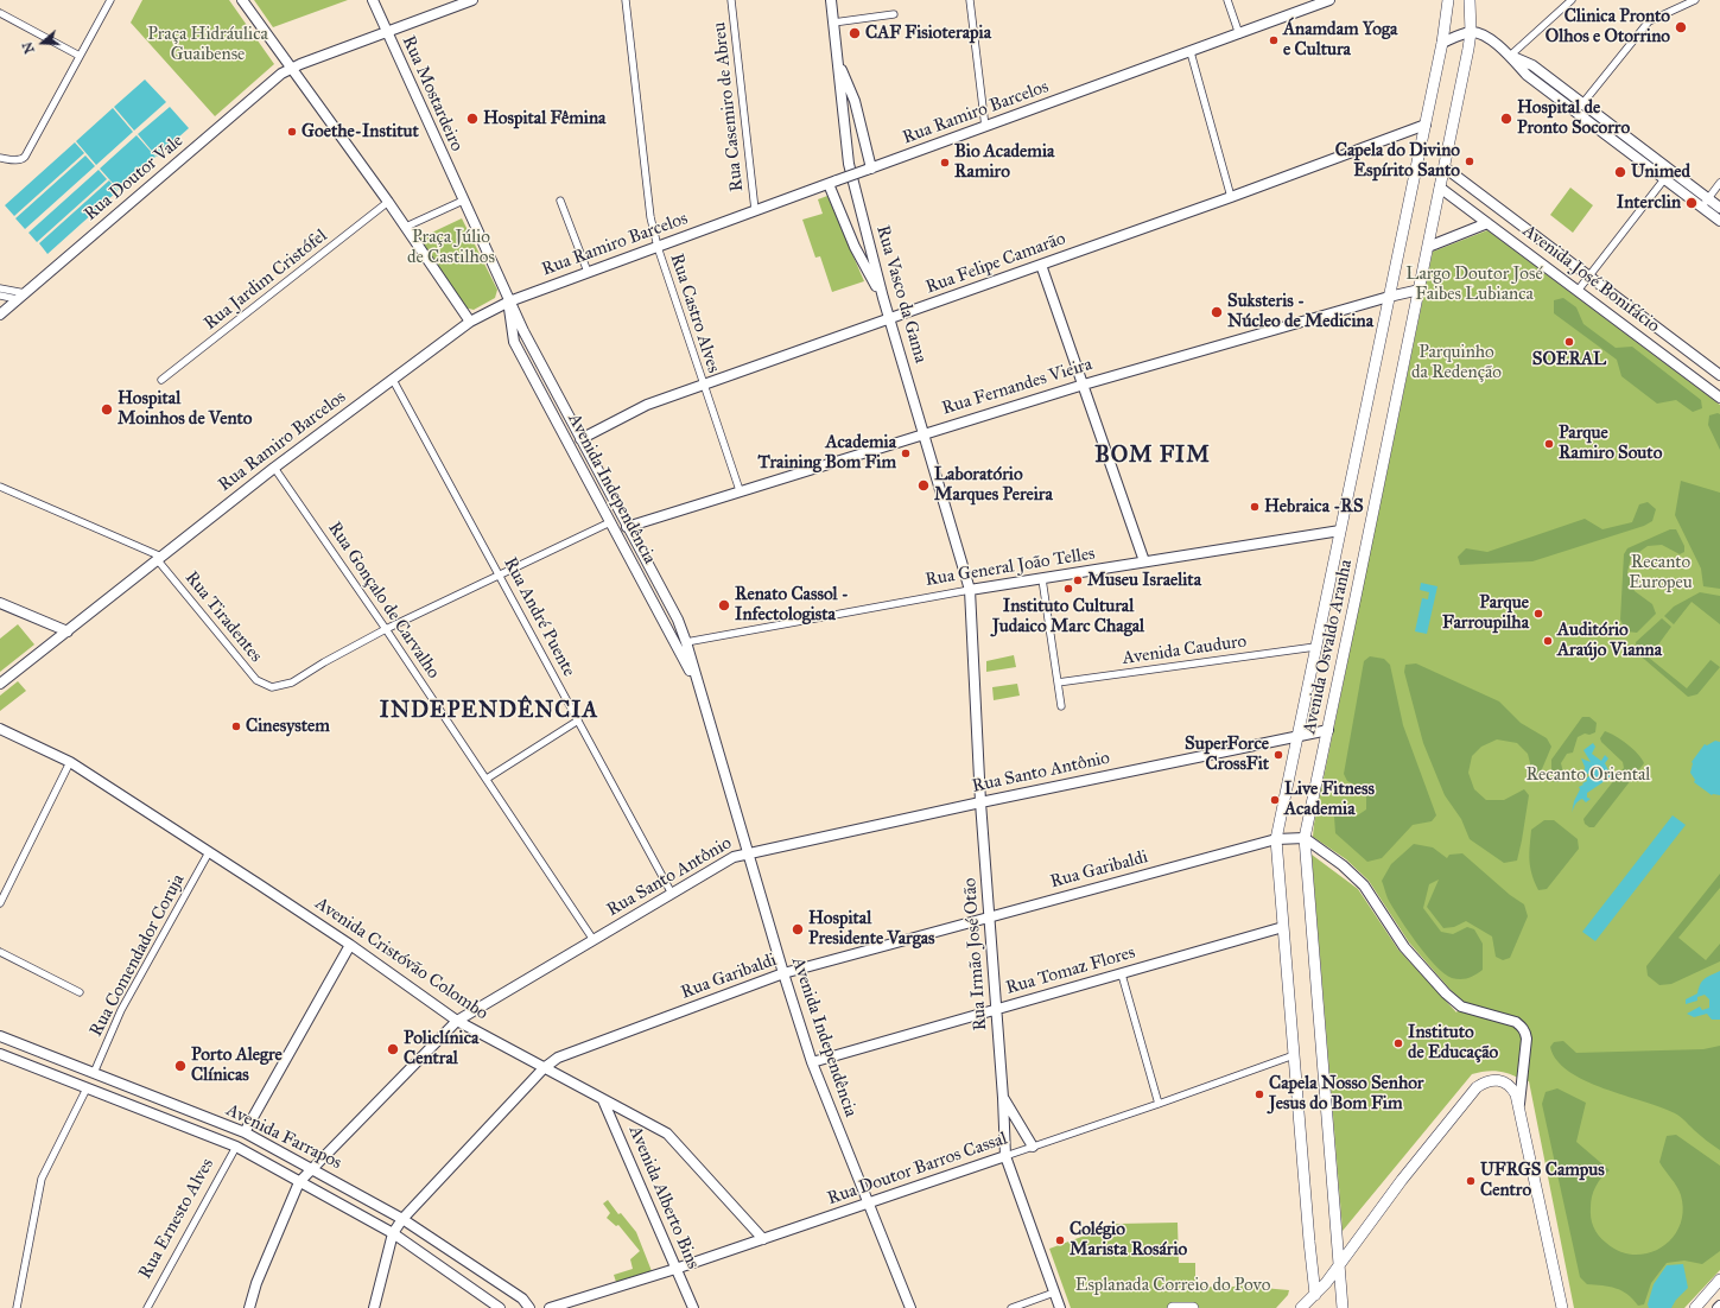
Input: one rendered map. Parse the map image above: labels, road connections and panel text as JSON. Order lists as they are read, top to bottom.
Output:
{
  "streets": {
    "main road": ["Avenida Osvaldo Aranha"],
    "street": [
      "Rua Mostardeiro",
      "Rua Casemiro de Abreu",
      "Rua Ramiro Barcelos",
      "Rua Doutor Vale",
      "Rua Felipe Camarão",
      "Avenida José Bonifácio",
      "Rua Jardim Cristófel",
      "Rua Vasco da Gama",
      "Rua Castro Alves",
      "Rua Fernandes Vieira",
      "Avenida Independência",
      "Rua General João Telles",
      "Rua Gonçalo de Carvalho",
      "Rua Tiradentes",
      "Rua André Puente",
      "Avenida Cauduro",
      "Rua Santo Antônio",
      "Rua Garibaldi",
      "Rua Irmão José Otão",
      "Rua Comendador Coruja",
      "Avenida Cristóvão Colombo",
      "Rua Tomaz Flores",
      "Avenida Farrapos",
      "Rua Doutor Barros Cassal",
      "Avenida Alberto Bins",
      "Rua Ernesto Alves"
    ]
  },
  "crossings": [
    ["Rua Mostardeiro", "Rua Doutor Vale"],
    ["Rua Mostardeiro", "Avenida Independência"],
    ["Rua Casemiro de Abreu", "Rua Ramiro Barcelos"],
    ["Rua Ramiro Barcelos", "Rua Castro Alves"],
    ["Rua Ramiro Barcelos", "Avenida Independência"],
    ["Rua Ramiro Barcelos", "Rua Gonçalo de Carvalho"],
    ["Rua Ramiro Barcelos", "Rua Tiradentes"],
    ["Rua Ramiro Barcelos", "Rua André Puente"],
    ["Rua Felipe Camarão", "Rua Vasco da Gama"],
    ["Rua Felipe Camarão", "Rua Castro Alves"],
    ["Rua Felipe Camarão", "Avenida Independência"],
    ["Rua Felipe Camarão", "Avenida Osvaldo Aranha"],
    ["Avenida José Bonifácio", "Avenida Osvaldo Aranha"],
    ["Rua Vasco da Gama", "Rua Fernandes Vieira"],
    ["Rua Vasco da Gama", "Rua General João Telles"],
    ["Rua Vasco da Gama", "Rua Irmão José Otão"],
    ["Rua Castro Alves", "Rua Fernandes Vieira"],
    ["Rua Fernandes Vieira", "Avenida Independência"],
    ["Rua Fernandes Vieira", "Avenida Osvaldo Aranha"],
    ["Avenida Independência", "Rua General João Telles"],
    ["Avenida Independência", "Rua Santo Antônio"],
    ["Avenida Independência", "Rua Garibaldi"],
    ["Avenida Independência", "Rua Tomaz Flores"],
    ["Avenida Independência", "Rua Doutor Barros Cassal"],
    ["Rua General João Telles", "Avenida Osvaldo Aranha"],
    ["Rua General João Telles", "Rua Irmão José Otão"],
    ["Rua Gonçalo de Carvalho", "Rua Tiradentes"],
    ["Rua Gonçalo de Carvalho", "Rua Santo Antônio"],
    ["Rua André Puente", "Rua Santo Antônio"],
    ["Avenida Osvaldo Aranha", "Avenida Cauduro"],
    ["Avenida Osvaldo Aranha", "Rua Santo Antônio"],
    ["Avenida Osvaldo Aranha", "Rua Garibaldi"],
    ["Avenida Osvaldo Aranha", "Rua Tomaz Flores"],
    ["Avenida Osvaldo Aranha", "Rua Doutor Barros Cassal"],
    ["Rua Santo Antônio", "Rua Irmão José Otão"],
    ["Rua Santo Antônio", "Avenida Cristóvão Colombo"],
    ["Rua Santo Antônio", "Avenida Farrapos"],
    ["Rua Garibaldi", "Rua Irmão José Otão"],
    ["Rua Garibaldi", "Avenida Cristóvão Colombo"],
    ["Rua Garibaldi", "Avenida Farrapos"],
    ["Rua Irmão José Otão", "Rua Tomaz Flores"],
    ["Rua Irmão José Otão", "Rua Doutor Barros Cassal"],
    ["Rua Comendador Coruja", "Avenida Cristóvão Colombo"],
    ["Rua Comendador Coruja", "Avenida Farrapos"],
    ["Avenida Cristóvão Colombo", "Rua Doutor Barros Cassal"],
    ["Avenida Cristóvão Colombo", "Avenida Alberto Bins"],
    ["Avenida Farrapos", "Rua Ernesto Alves"],
    ["Rua Doutor Barros Cassal", "Avenida Alberto Bins"]
  ],
  "districts": ["BOM FIM", "INDEPENDÊNCIA"],
  "parks": [
    "Praça Hidráulica Guaibense",
    "Praça Júlio de Castilhos",
    "Largo Doutor José Faibes Lubianca",
    "Parquinho da Redenção",
    "Recanto Europeu",
    "Recanto Oriental",
    "Esplanada Correio do Povo"
  ],
  "places": [
    "Clinica Pronto Olhos e Otorrino",
    "CAF Fisioterapia",
    "Ánamdam Yoga e Cultura",
    "Hospital Fêmina",
    "Hospital de Pronto Socorro",
    "Goethe-Institut",
    "Capela do Divino Espírito Santo",
    "Bio Academia Ramiro",
    "Unimed",
    "Interclin",
    "Suksteris - Núcleo de Medicina",
    "SOERAL",
    "Hospital Moinhos de Vento",
    "Parque Ramiro Souto",
    "Academia Training Bom Fim",
    "Laboratório Marques Pereira",
    "Hebraica -RS",
    "Museu Israelita",
    "Instituto Cultural Judaico Marc Chagal",
    "Renato Cassol - Infectologista",
    "Parque Farroupilha",
    "Auditório Araújo Vianna",
    "Cinesystem",
    "SuperForce CrossFit",
    "Live Fitness Academia",
    "Hospital Presidente Vargas",
    "Instituto de Educação",
    "Policlínica Central",
    "Porto Alegre Clínicas",
    "Capela Nosso Senhor Jesus do Bom Fim",
    "UFRGS Campus Centro",
    "Colégio Marista Rosário"
  ],
  "north": "left"
}
